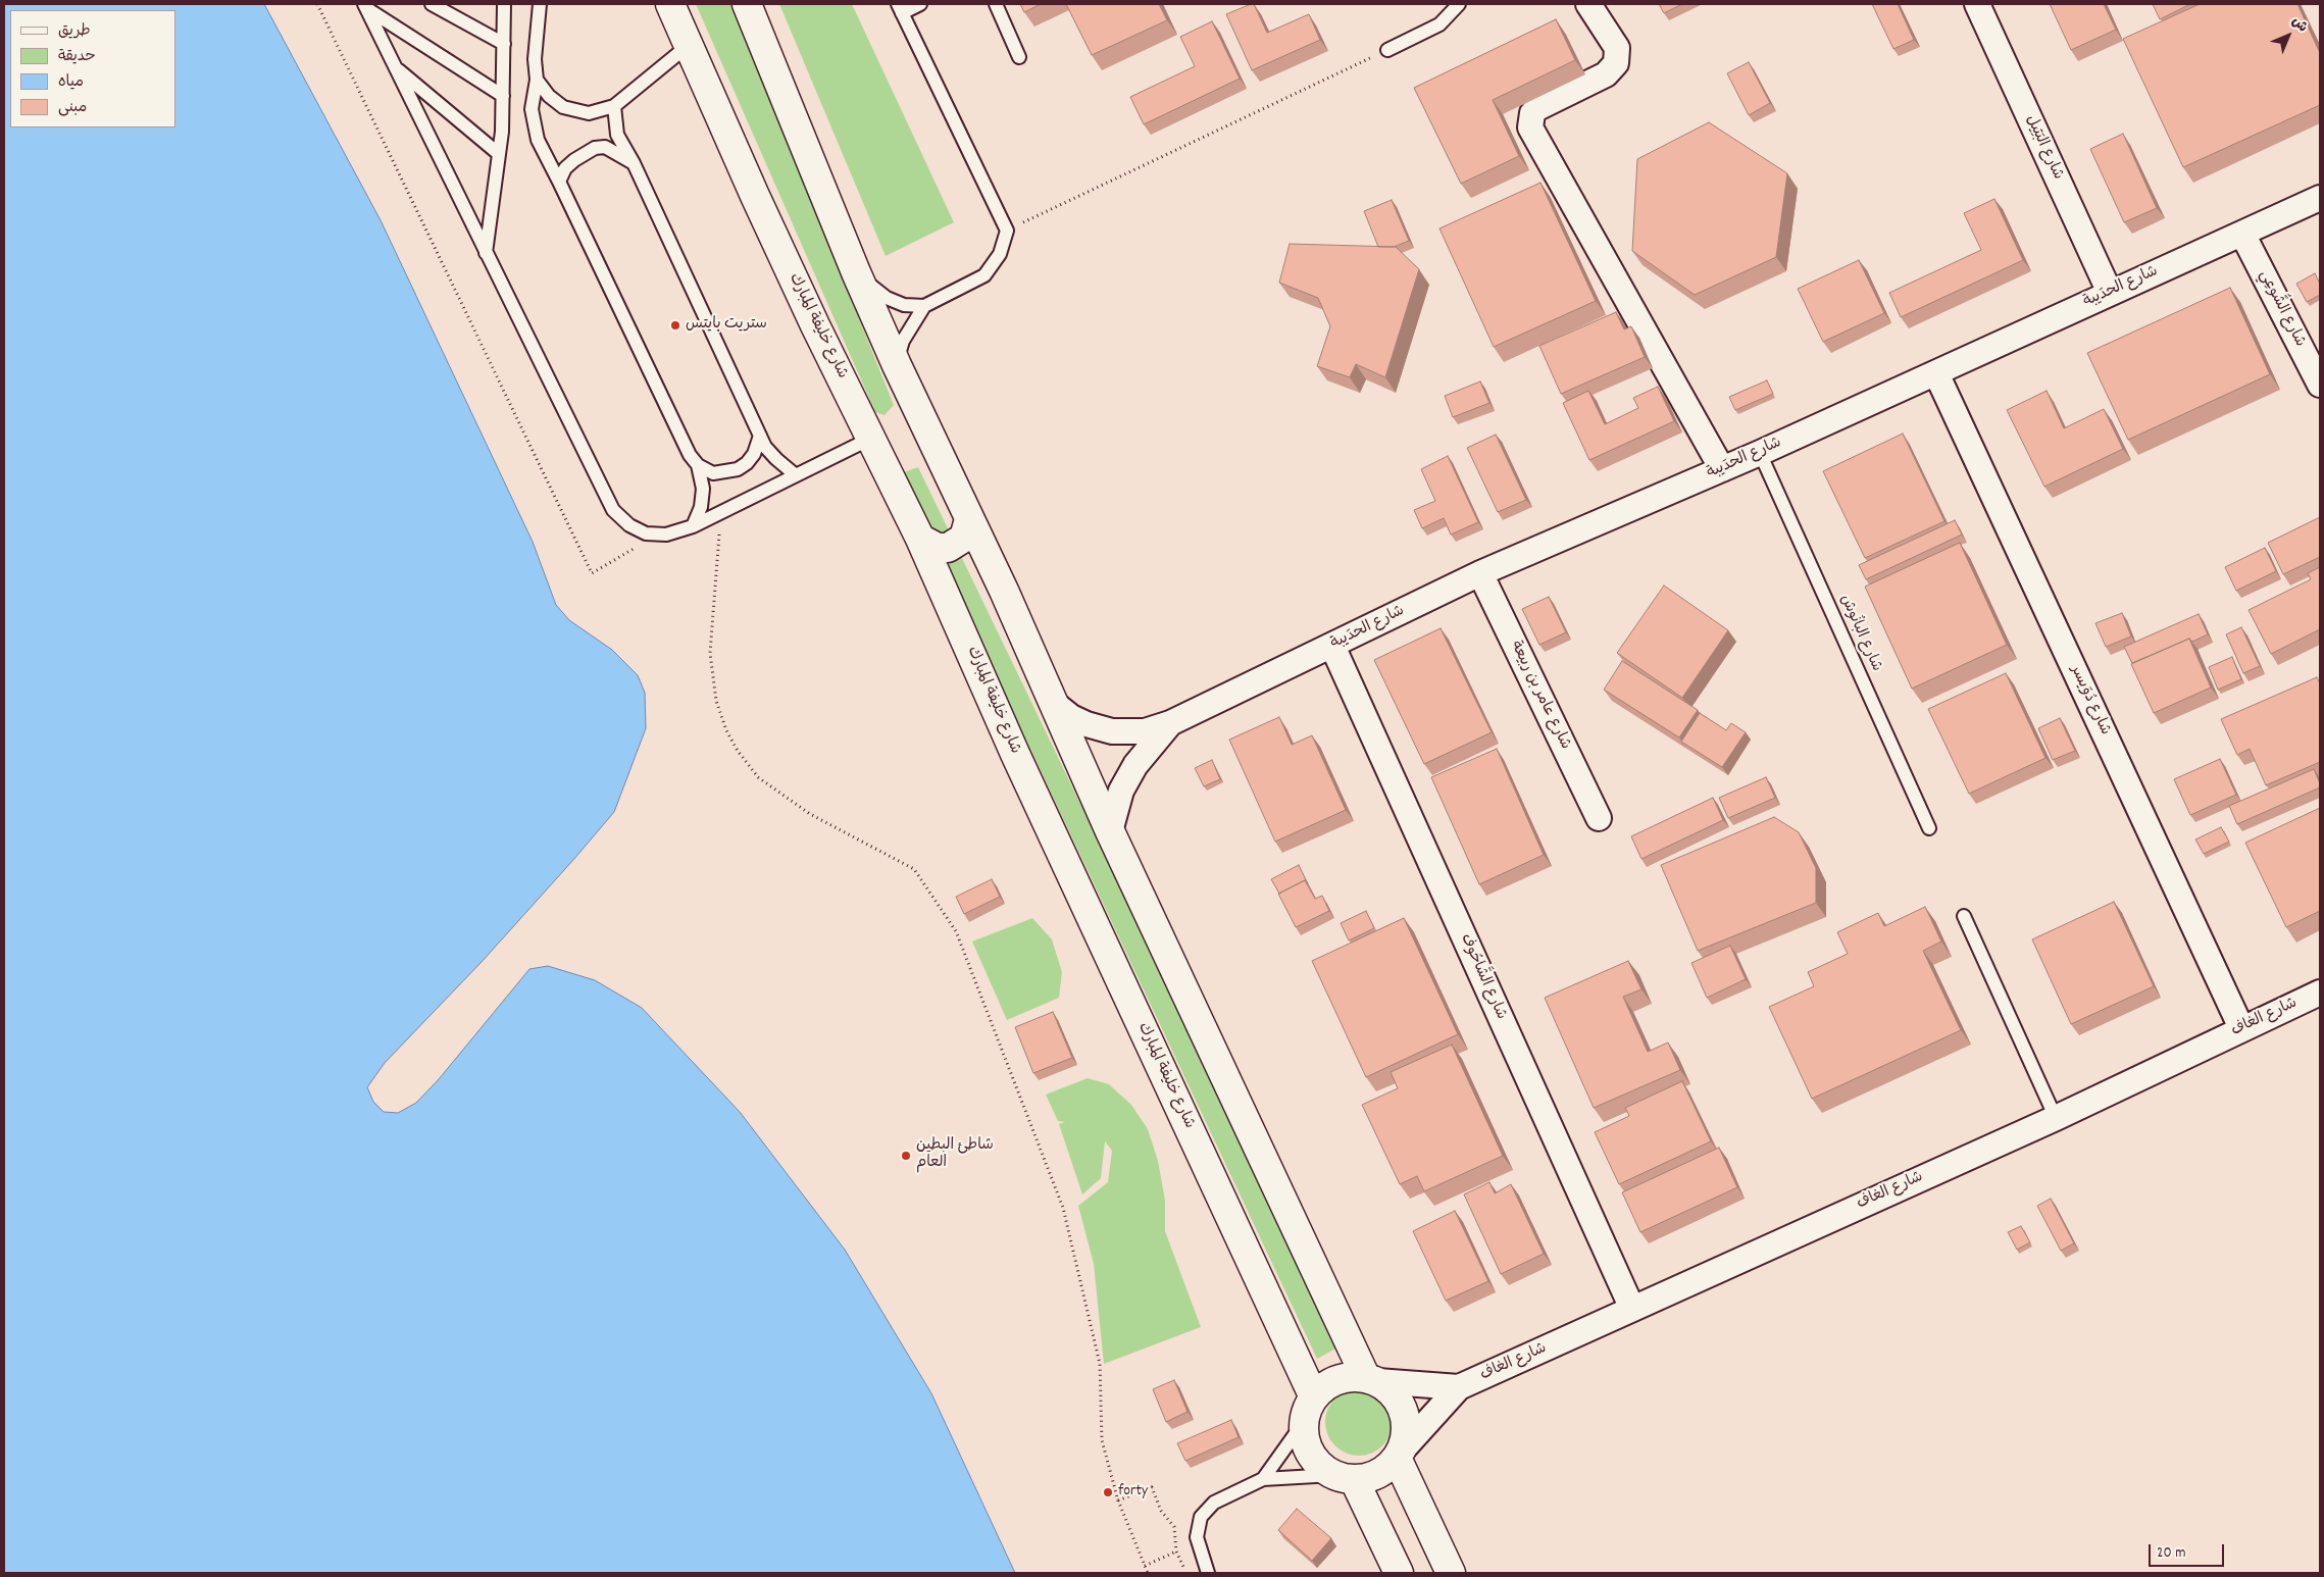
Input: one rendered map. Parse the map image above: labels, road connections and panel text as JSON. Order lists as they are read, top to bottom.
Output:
{
  "streets": {
    "street": [
      "شارع البَتِيل",
      "شارع الحدَيبة",
      "شارع الشُّوعِي",
      "شارع خليفة المبارك",
      "شارع عامر بن ربيعة",
      "شارع دُوَيسر",
      "شارع الشَّاحُوف",
      "شارع الغاف"
    ],
    "lane": ["شارع البانُوش"]
  },
  "crossings": [
    ["شارع البَتِيل", "شارع الحدَيبة"],
    ["شارع الحدَيبة", "شارع الشُّوعِي"],
    ["شارع الحدَيبة", "شارع البانُوش"],
    ["شارع الحدَيبة", "شارع عامر بن ربيعة"],
    ["شارع الحدَيبة", "شارع دُوَيسر"],
    ["شارع الحدَيبة", "شارع الشَّاحُوف"],
    ["شارع خليفة المبارك", "شارع الغاف"],
    ["شارع دُوَيسر", "شارع الغاف"],
    ["شارع الشَّاحُوف", "شارع الغاف"]
  ],
  "places": ["ستريت بايتس", "شاطئ البطين العام", "forty"],
  "legend": [
    "طريق",
    "حديقة",
    "مياه",
    "مبنى"
  ],
  "scale_bar": "20 m",
  "north": "top right"
}
